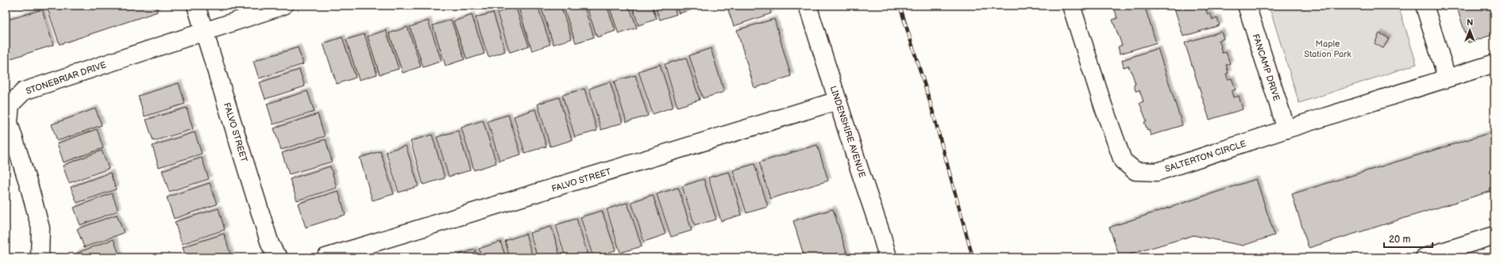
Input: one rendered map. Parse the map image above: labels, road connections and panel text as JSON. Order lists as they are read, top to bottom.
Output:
{
  "streets": {
    "street": [
      "FANCAMP DRIVE",
      "STONEBRIAR DRIVE",
      "LINDENSHIRE AVENUE",
      "FALVO STREET",
      "SALTERTON CIRCLE"
    ]
  },
  "crossings": [
    ["FANCAMP DRIVE", "SALTERTON CIRCLE"],
    ["STONEBRIAR DRIVE", "FALVO STREET"],
    ["LINDENSHIRE AVENUE", "FALVO STREET"]
  ],
  "parks": ["Maple Station Park"],
  "scale_bar": "20 m",
  "north": "top"
}
